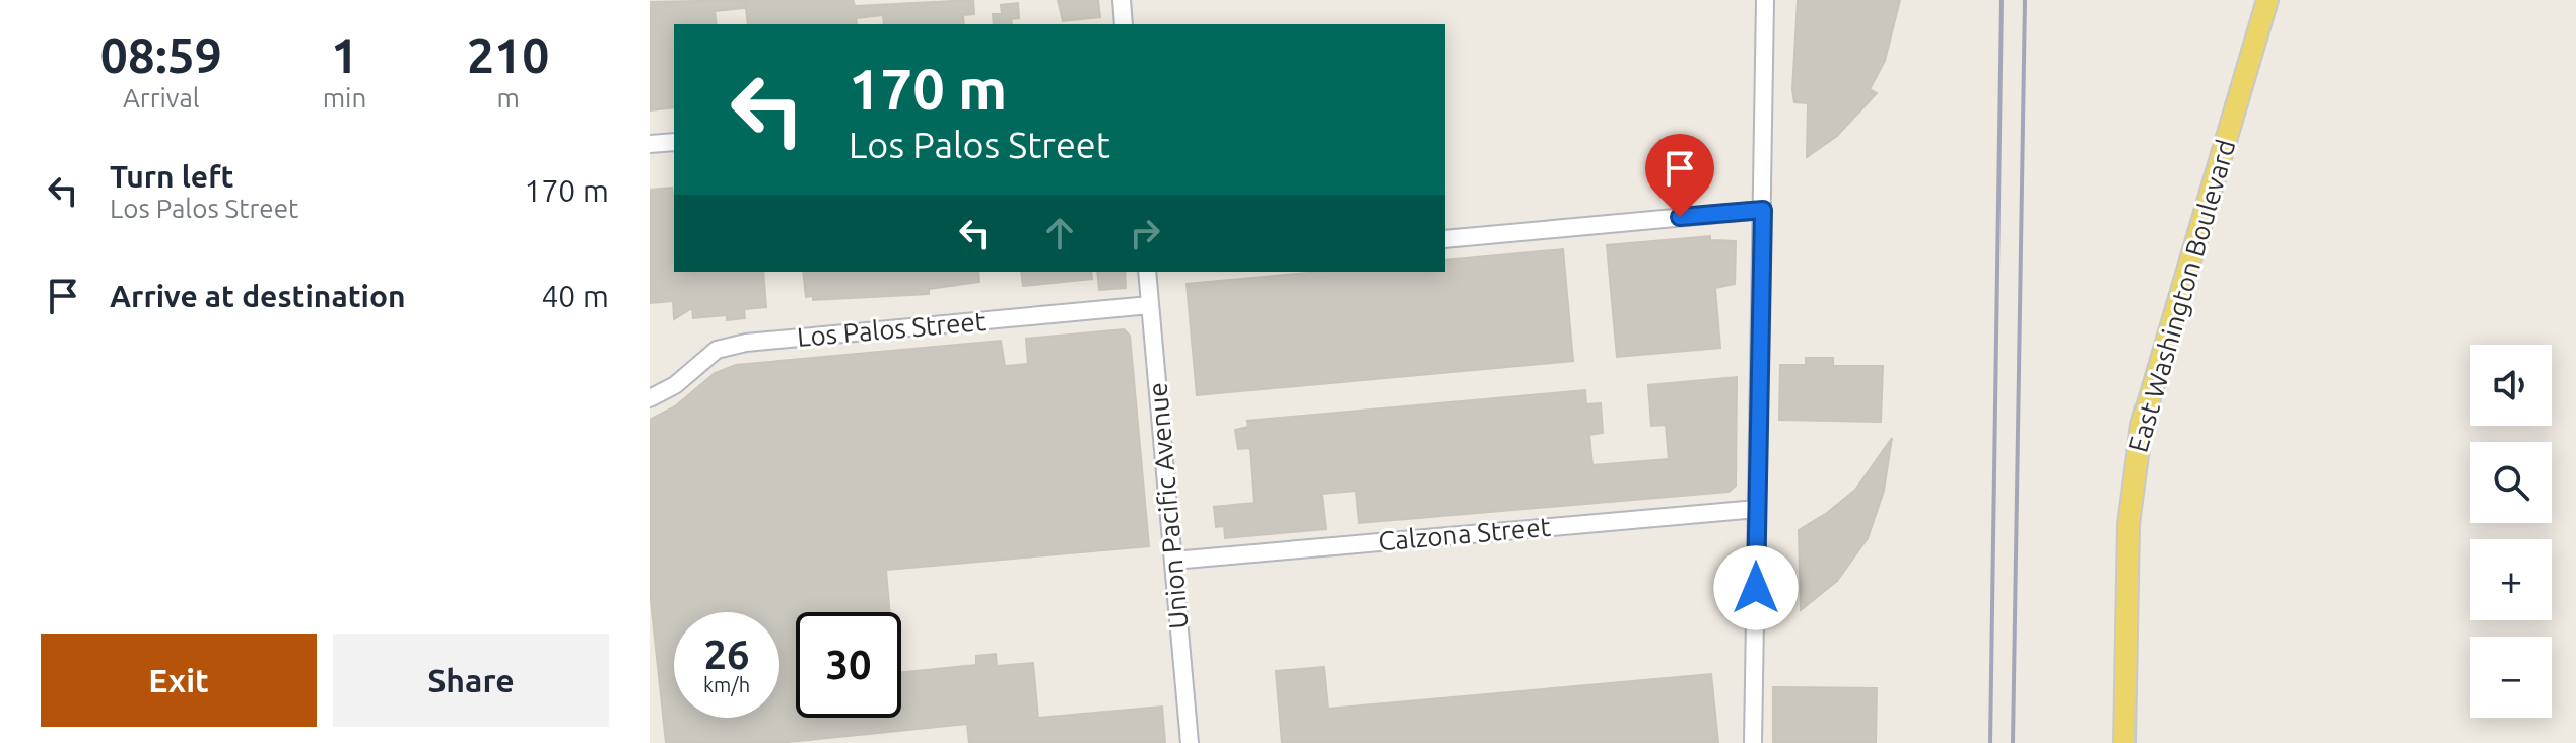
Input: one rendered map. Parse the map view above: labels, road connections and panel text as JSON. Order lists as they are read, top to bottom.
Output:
{
  "streets": {
    "main road": ["East Washington Boulevard"],
    "street": ["Los Palos Street", "Union Pacific Avenue", "Calzona Street"]
  },
  "crossings": [
    ["Los Palos Street", "Union Pacific Avenue"],
    ["Union Pacific Avenue", "Calzona Street"]
  ],
  "page": {
    "eta": [
      "08:59",
      "Arrival",
      "1",
      "min",
      "210",
      "m"
    ],
    "turn": ["170 m", "Los Palos Street"],
    "list": [
      {
        "name": "Turn left",
        "note": "Los Palos Street",
        "value": "170 m"
      },
      {
        "name": "Arrive at destination",
        "value": "40 m"
      }
    ],
    "map_buttons": ["+", "−"],
    "speed": "26 km/h",
    "limit": "30",
    "buttons": ["Exit", "Share"]
  }
}
